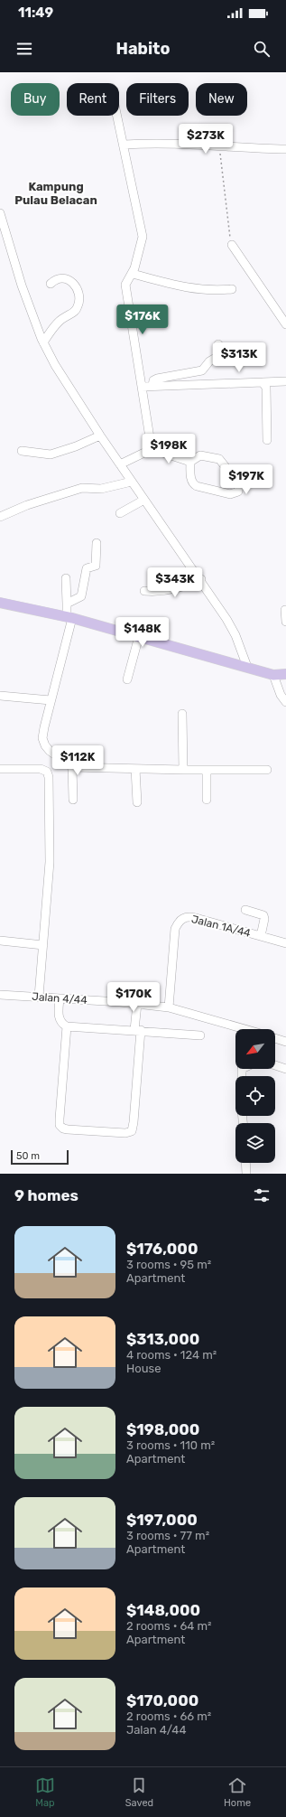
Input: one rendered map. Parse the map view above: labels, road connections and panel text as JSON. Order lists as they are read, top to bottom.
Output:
{
  "streets": {
    "street": ["Jalan 1A/44", "Jalan 4/44"]
  },
  "crossings": [
    ["Jalan 1A/44", "Jalan 4/44"]
  ],
  "districts": ["Kampung Pulau Belacan"],
  "scale_bar": "50 m",
  "north": "bottom left",
  "page": {
    "status": "11:49",
    "header": "Habito",
    "chip": [
      "Buy",
      "Rent",
      "Filters",
      "New"
    ],
    "price": [
      "$273K",
      "$176K",
      "$313K",
      "$198K",
      "$197K",
      "$343K",
      "$148K",
      "$112K",
      "$170K"
    ],
    "scale": "50 m",
    "heading": "9 homes",
    "list": [
      {
        "name": "$176,000",
        "note": "3 rooms · 95 m² · Apartment"
      },
      {
        "name": "$313,000",
        "note": "4 rooms · 124 m² · House"
      },
      {
        "name": "$198,000",
        "note": "3 rooms · 110 m² · Apartment"
      },
      {
        "name": "$197,000",
        "note": "3 rooms · 77 m² · Apartment"
      },
      {
        "name": "$148,000",
        "note": "2 rooms · 64 m² · Apartment"
      },
      {
        "name": "$170,000",
        "note": "2 rooms · 66 m² · Jalan 4/44"
      }
    ],
    "tabs": ["Map", "Saved", "Home"]
  }
}
